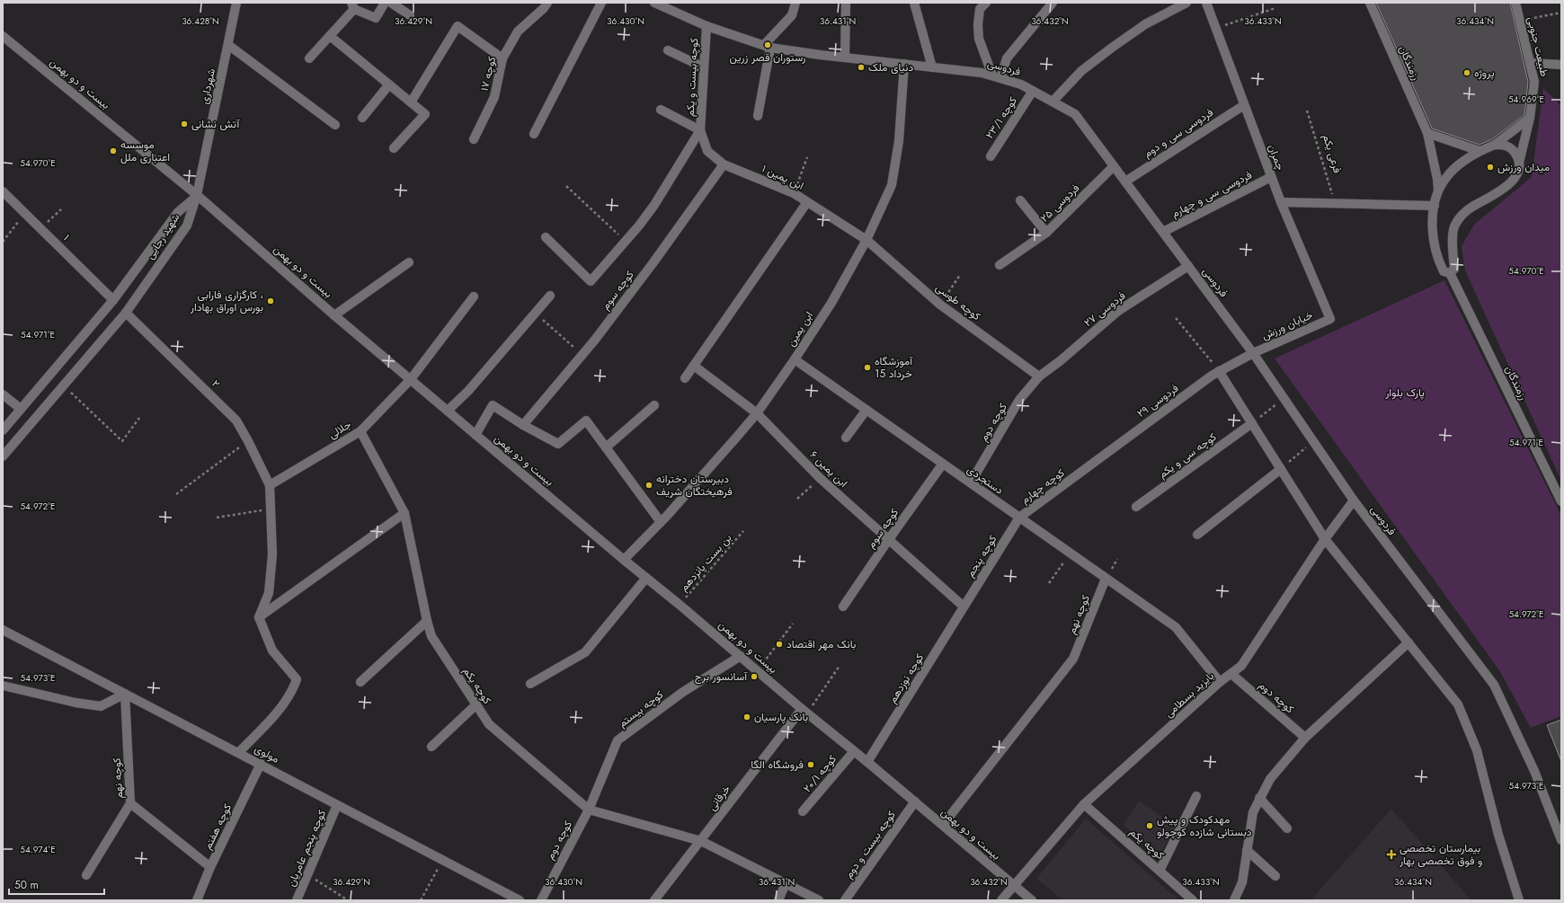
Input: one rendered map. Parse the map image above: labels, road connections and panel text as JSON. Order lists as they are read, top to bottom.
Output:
{
  "streets": {
    "street": [
      "طبیعت جنوبی",
      "رزمندگان",
      "فردوسی",
      "۱۷ کوچه",
      "کوچه بیست و یکم",
      "بیست و دو بهمن",
      "شهرداری",
      "کوچه ۲۳/۱",
      "فردوسی سی و دوم",
      "چمران",
      "ابن یمین ۱",
      "فردوسی سی و چهارم",
      "فردوسی ۲۵",
      "شهید رجایی",
      "۱",
      "کوچه سوم",
      "کوچه طوسی",
      "فردوسی ۲۷",
      "خیابان ورزش",
      "ابن یمین",
      "۲",
      "فردوسی ۲۹",
      "کوچه دوم",
      "جلالی",
      "کوچه سی و یکم",
      "ابن یمین ۶",
      "دستجردی",
      "کوچه چهارم",
      "کوچه پنجم",
      "کوچه نهم",
      "کوچه نوزدهم",
      "کوچه یکم",
      "بایزید بسطامی",
      "کوچه بیستم",
      "مولوی",
      "کوچه ۲۰/۱",
      "خرقانی",
      "کوچه هفتم",
      "کوچه بیست و دوم",
      "کوچه پنجم عامریان"
    ],
    "path": ["فرعی یکم", "بن بست پانزدهم"]
  },
  "crossings": [
    ["فردوسی", "کوچه بیست و یکم"],
    ["فردوسی", "کوچه ۲۳/۱"],
    ["فردوسی", "فردوسی سی و دوم"],
    ["فردوسی", "فردوسی سی و چهارم"],
    ["فردوسی", "فردوسی ۲۵"],
    ["فردوسی", "فردوسی ۲۷"],
    ["فردوسی", "خیابان ورزش"],
    ["فردوسی", "ابن یمین"],
    ["فردوسی", "فردوسی ۲۹"],
    ["فردوسی", "بایزید بسطامی"],
    ["کوچه بیست و یکم", "ابن یمین ۱"],
    ["بیست و دو بهمن", "شهرداری"],
    ["بیست و دو بهمن", "شهید رجایی"],
    ["بیست و دو بهمن", "ابن یمین"],
    ["بیست و دو بهمن", "جلالی"],
    ["بیست و دو بهمن", "بن بست پانزدهم"],
    ["بیست و دو بهمن", "کوچه نهم"],
    ["بیست و دو بهمن", "کوچه نوزدهم"],
    ["بیست و دو بهمن", "بایزید بسطامی"],
    ["بیست و دو بهمن", "کوچه بیستم"],
    ["بیست و دو بهمن", "کوچه ۲۰/۱"],
    ["بیست و دو بهمن", "خرقانی"],
    ["بیست و دو بهمن", "کوچه بیست و دوم"],
    ["شهرداری", "شهید رجایی"],
    ["فردوسی سی و دوم", "چمران"],
    ["چمران", "فردوسی سی و چهارم"],
    ["چمران", "خیابان ورزش"],
    ["ابن یمین ۱", "کوچه سوم"],
    ["ابن یمین ۱", "کوچه طوسی"],
    ["ابن یمین ۱", "ابن یمین"],
    ["شهید رجایی", "۱"],
    ["شهید رجایی", "۲"],
    ["کوچه سوم", "ابن یمین ۶"],
    ["کوچه سوم", "دستجردی"],
    ["کوچه طوسی", "فردوسی ۲۷"],
    ["کوچه طوسی", "ابن یمین"],
    ["کوچه طوسی", "کوچه دوم"],
    ["فردوسی ۲۷", "کوچه دوم"],
    ["خیابان ورزش", "فردوسی ۲۹"],
    ["ابن یمین", "ابن یمین ۶"],
    ["ابن یمین", "دستجردی"],
    ["۲", "جلالی"],
    ["فردوسی ۲۹", "کوچه چهارم"],
    ["کوچه دوم", "دستجردی"],
    ["کوچه دوم", "کوچه یکم"],
    ["کوچه دوم", "بایزید بسطامی"],
    ["کوچه دوم", "کوچه بیستم"],
    ["جلالی", "کوچه یکم"],
    ["دستجردی", "کوچه چهارم"],
    ["دستجردی", "کوچه پنجم"],
    ["دستجردی", "کوچه نهم"],
    ["دستجردی", "بایزید بسطامی"],
    ["کوچه چهارم", "کوچه پنجم"],
    ["کوچه پنجم", "کوچه نوزدهم"],
    ["کوچه نهم", "مولوی"],
    ["کوچه نهم", "کوچه هفتم"],
    ["کوچه یکم", "بایزید بسطامی"],
    ["کوچه یکم", "کوچه بیستم"],
    ["کوچه یکم", "خرقانی"],
    ["مولوی", "کوچه هفتم"],
    ["مولوی", "کوچه پنجم عامریان"]
  ],
  "parks": ["پارک بلوار"],
  "places": {
    "other": [
      "رستوران قصر زرین",
      "دنیای ملک",
      "پروژه",
      "آتش نشانی",
      "موسسه اعتباری ملل",
      "میدان ورزش",
      "کارگزاری فارابی ، بورس اوراق بهادار",
      "آموزشگاه 15 خرداد",
      "دبیرستان دخترانه فرهیختگان شریف",
      "بانک مهر اقتصاد",
      "آسانسور برج",
      "بانک پارسیان",
      "فروشگاه الگا",
      "مهدکودک و پیش دبستانی شازده کوچولو"
    ],
    "health": ["بیمارستان تخصصی و فوق تخصصی بهار"]
  },
  "scale_bar": "50 m",
  "coordinates": [
    "36.428°N",
    "36.429°N",
    "36.430°N",
    "36.431°N",
    "36.432°N",
    "36.433°N",
    "36.434°N",
    "54.969°E",
    "54.970°E",
    "54.971°E",
    "54.972°E",
    "54.973°E",
    "54.974°E"
  ]
}
